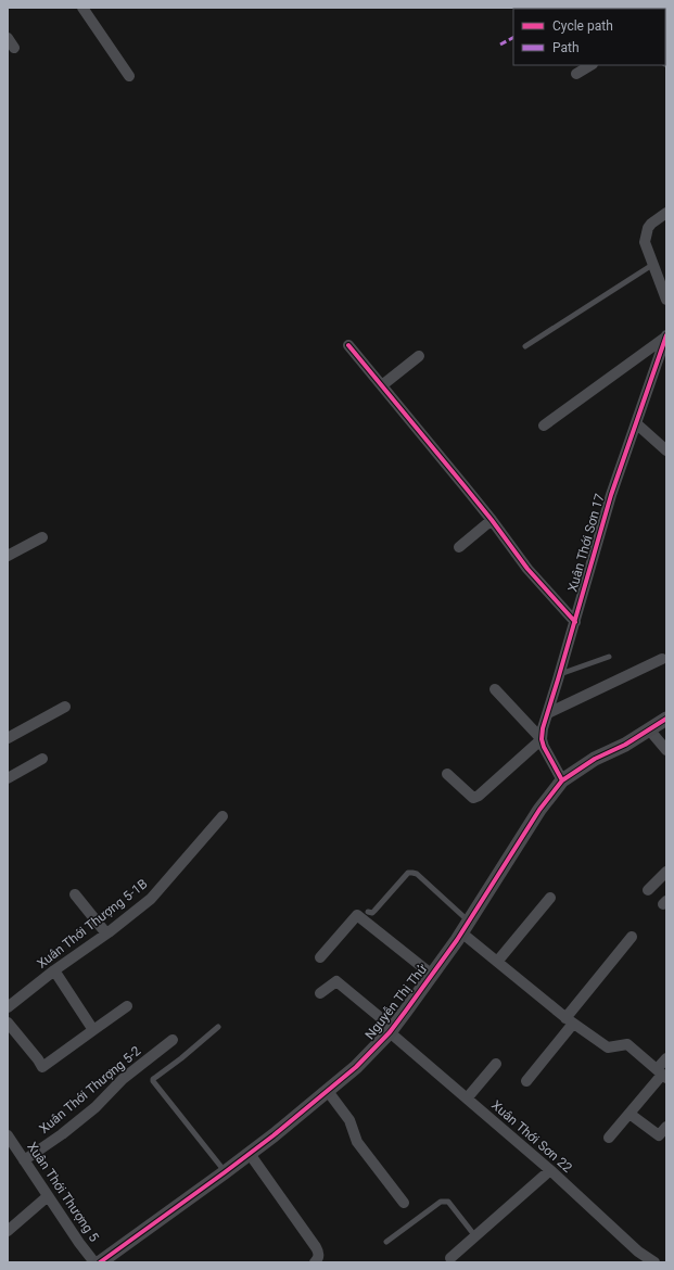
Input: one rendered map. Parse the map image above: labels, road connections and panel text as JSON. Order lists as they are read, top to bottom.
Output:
{
  "streets": {
    "street": [
      "Xuân Thới Sơn 17",
      "Xuân Thới Thượng 5-1B",
      "Nguyễn Thị Thử",
      "Xuân Thới Thượng 5-2",
      "Xuân Thới Sơn 22",
      "Xuân Thới Thượng 5"
    ]
  },
  "crossings": [
    ["Nguyễn Thị Thử", "Xuân Thới Sơn 22"],
    ["Xuân Thới Thượng 5-2", "Xuân Thới Thượng 5"]
  ],
  "legend": ["Cycle path", "Path"]
}
